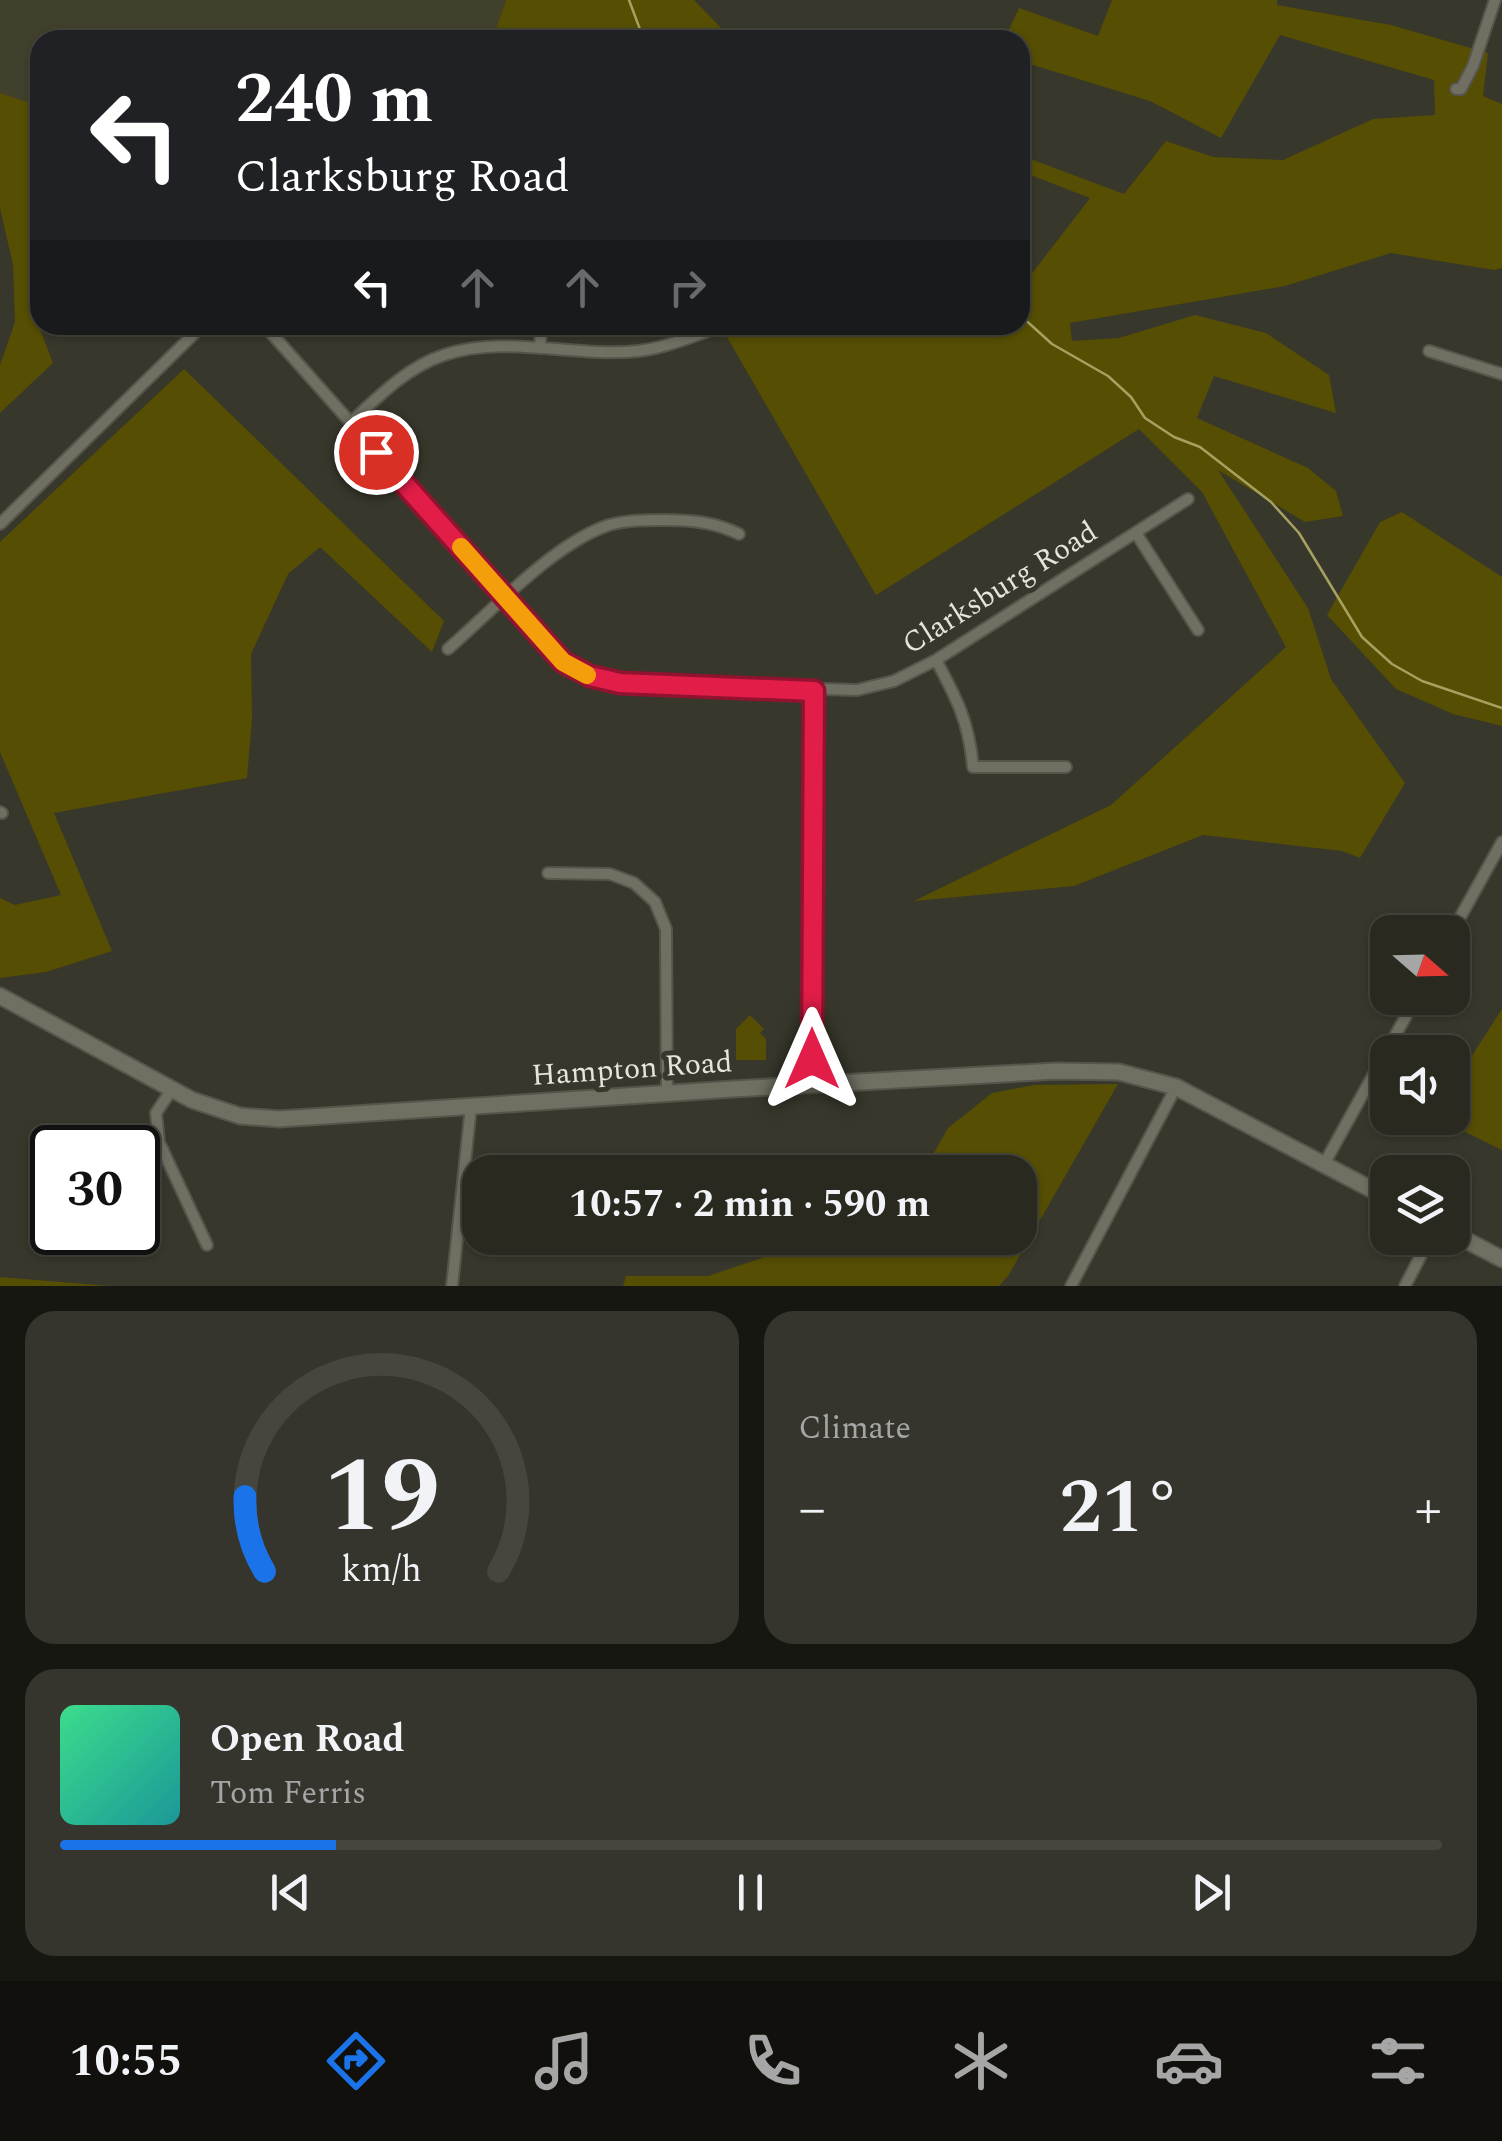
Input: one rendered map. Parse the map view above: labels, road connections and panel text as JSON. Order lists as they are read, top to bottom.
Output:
{
  "streets": {
    "main road": ["Hampton Road"],
    "street": ["Clarksburg Road"]
  },
  "north": "right",
  "page": {
    "turn": ["240 m", "Clarksburg Road"],
    "limit": "30",
    "trip": "10:57 · 2 min · 590 m",
    "tile": "Climate",
    "heat": ["−", "21°", "+"],
    "song": ["Open Road", "Tom Ferris"],
    "tabs": "10:55",
    "gauge": ["19", "km/h"]
  }
}
